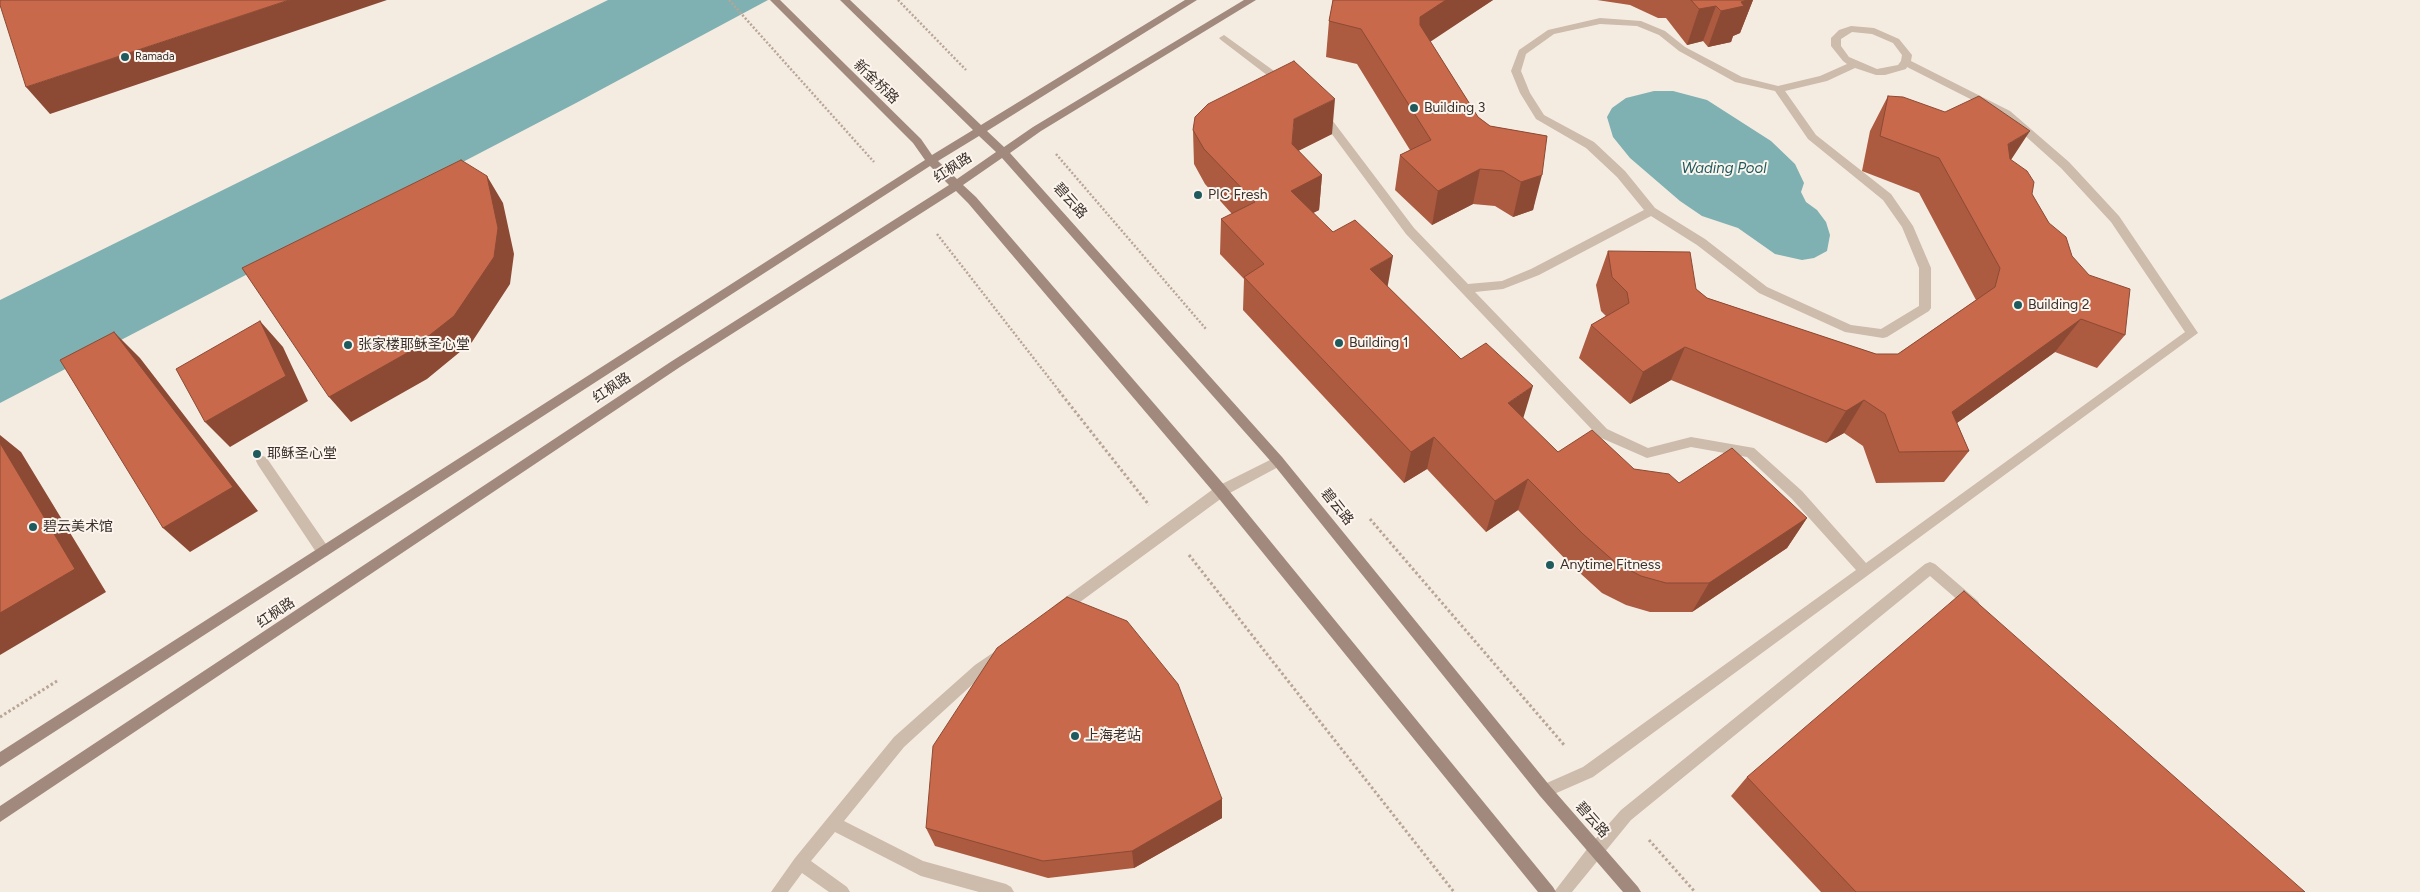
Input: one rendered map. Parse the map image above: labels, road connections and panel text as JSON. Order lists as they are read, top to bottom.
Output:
{
  "streets": {
    "street": ["新金桥路", "红枫路", "碧云路"]
  },
  "crossings": [
    ["新金桥路", "红枫路"],
    ["红枫路", "碧云路"]
  ],
  "water": ["Wading Pool"],
  "places": [
    "Ramada",
    "Building 3",
    "PIC Fresh",
    "Building 2",
    "Building 1",
    "张家楼耶稣圣心堂",
    "耶稣圣心堂",
    "碧云美术馆",
    "Anytime Fitness",
    "上海老站"
  ]
}
